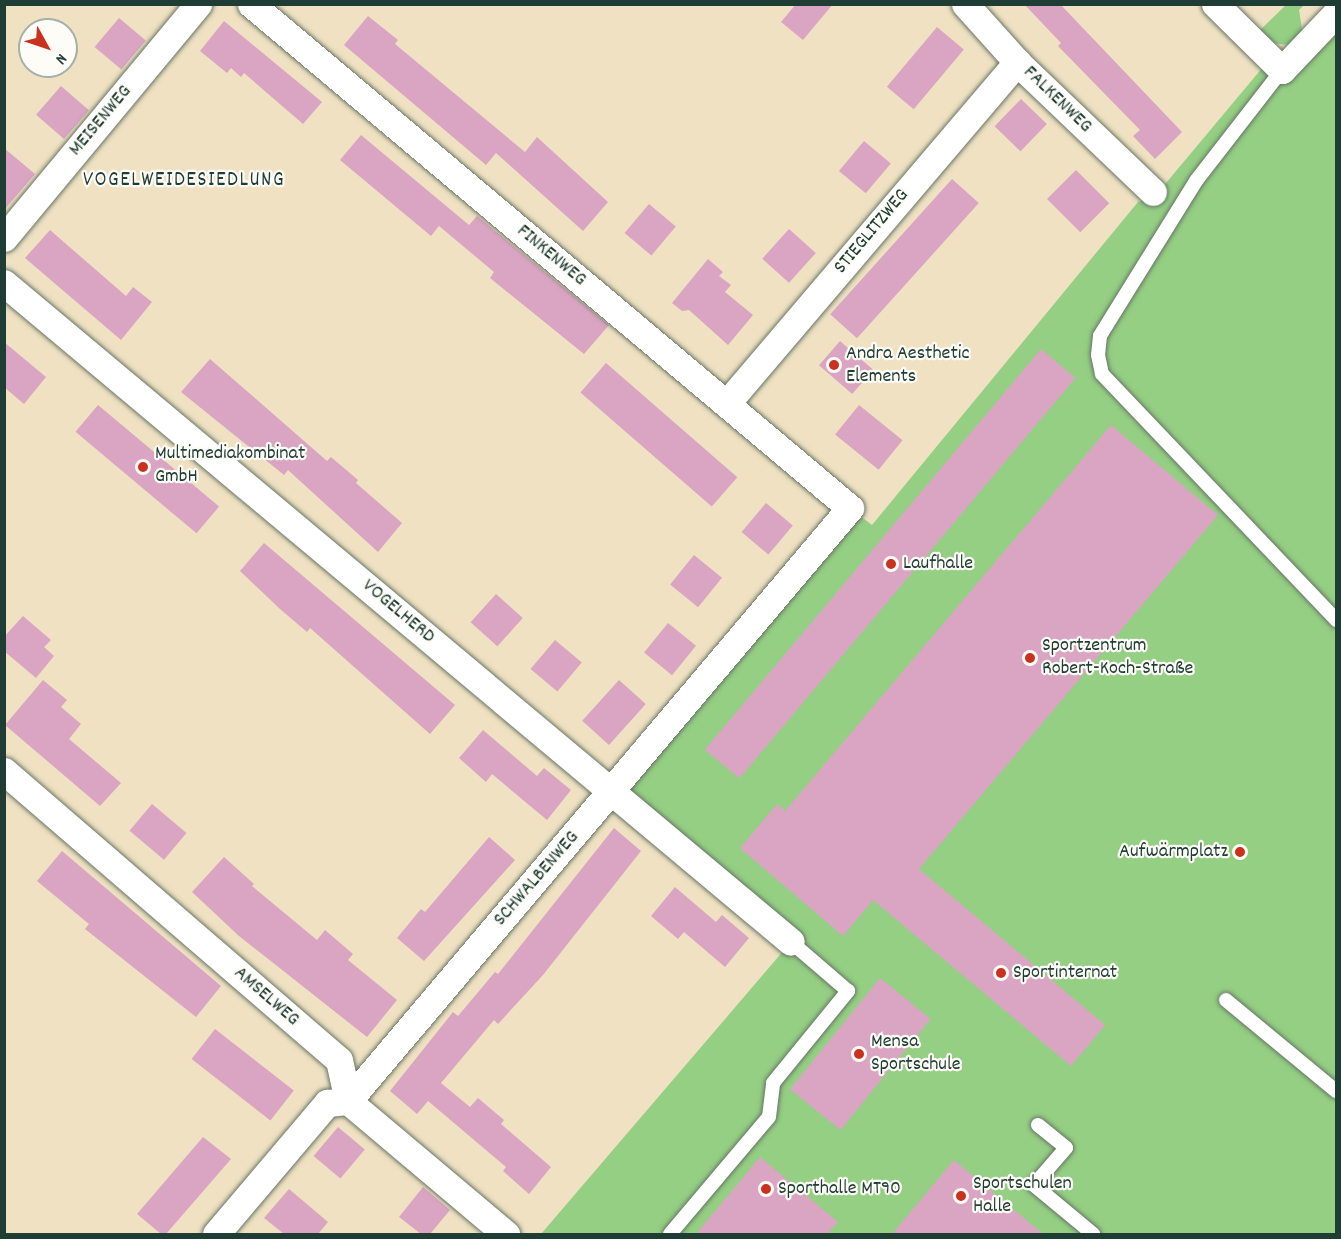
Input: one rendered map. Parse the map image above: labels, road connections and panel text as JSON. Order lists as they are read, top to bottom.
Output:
{
  "streets": {
    "street": [
      "FALKENWEG",
      "MEISENWEG",
      "STIEGLITZWEG",
      "FINKENWEG",
      "VOGELHERD",
      "SCHWALBENWEG",
      "AMSELWEG"
    ]
  },
  "crossings": [
    ["FALKENWEG", "STIEGLITZWEG"],
    ["STIEGLITZWEG", "FINKENWEG"],
    ["FINKENWEG", "SCHWALBENWEG"],
    ["VOGELHERD", "SCHWALBENWEG"],
    ["SCHWALBENWEG", "AMSELWEG"]
  ],
  "districts": ["VOGELWEIDESIEDLUNG"],
  "places": [
    "Andra Aesthetic Elements",
    "Multimediakombinat GmbH",
    "Laufhalle",
    "Sportzentrum Robert-Koch-Straße",
    "Aufwärmplatz",
    "Sportinternat",
    "Mensa Sportschule",
    "Sporthalle MT90",
    "Sportschulen Halle"
  ],
  "north": "bottom right"
}
